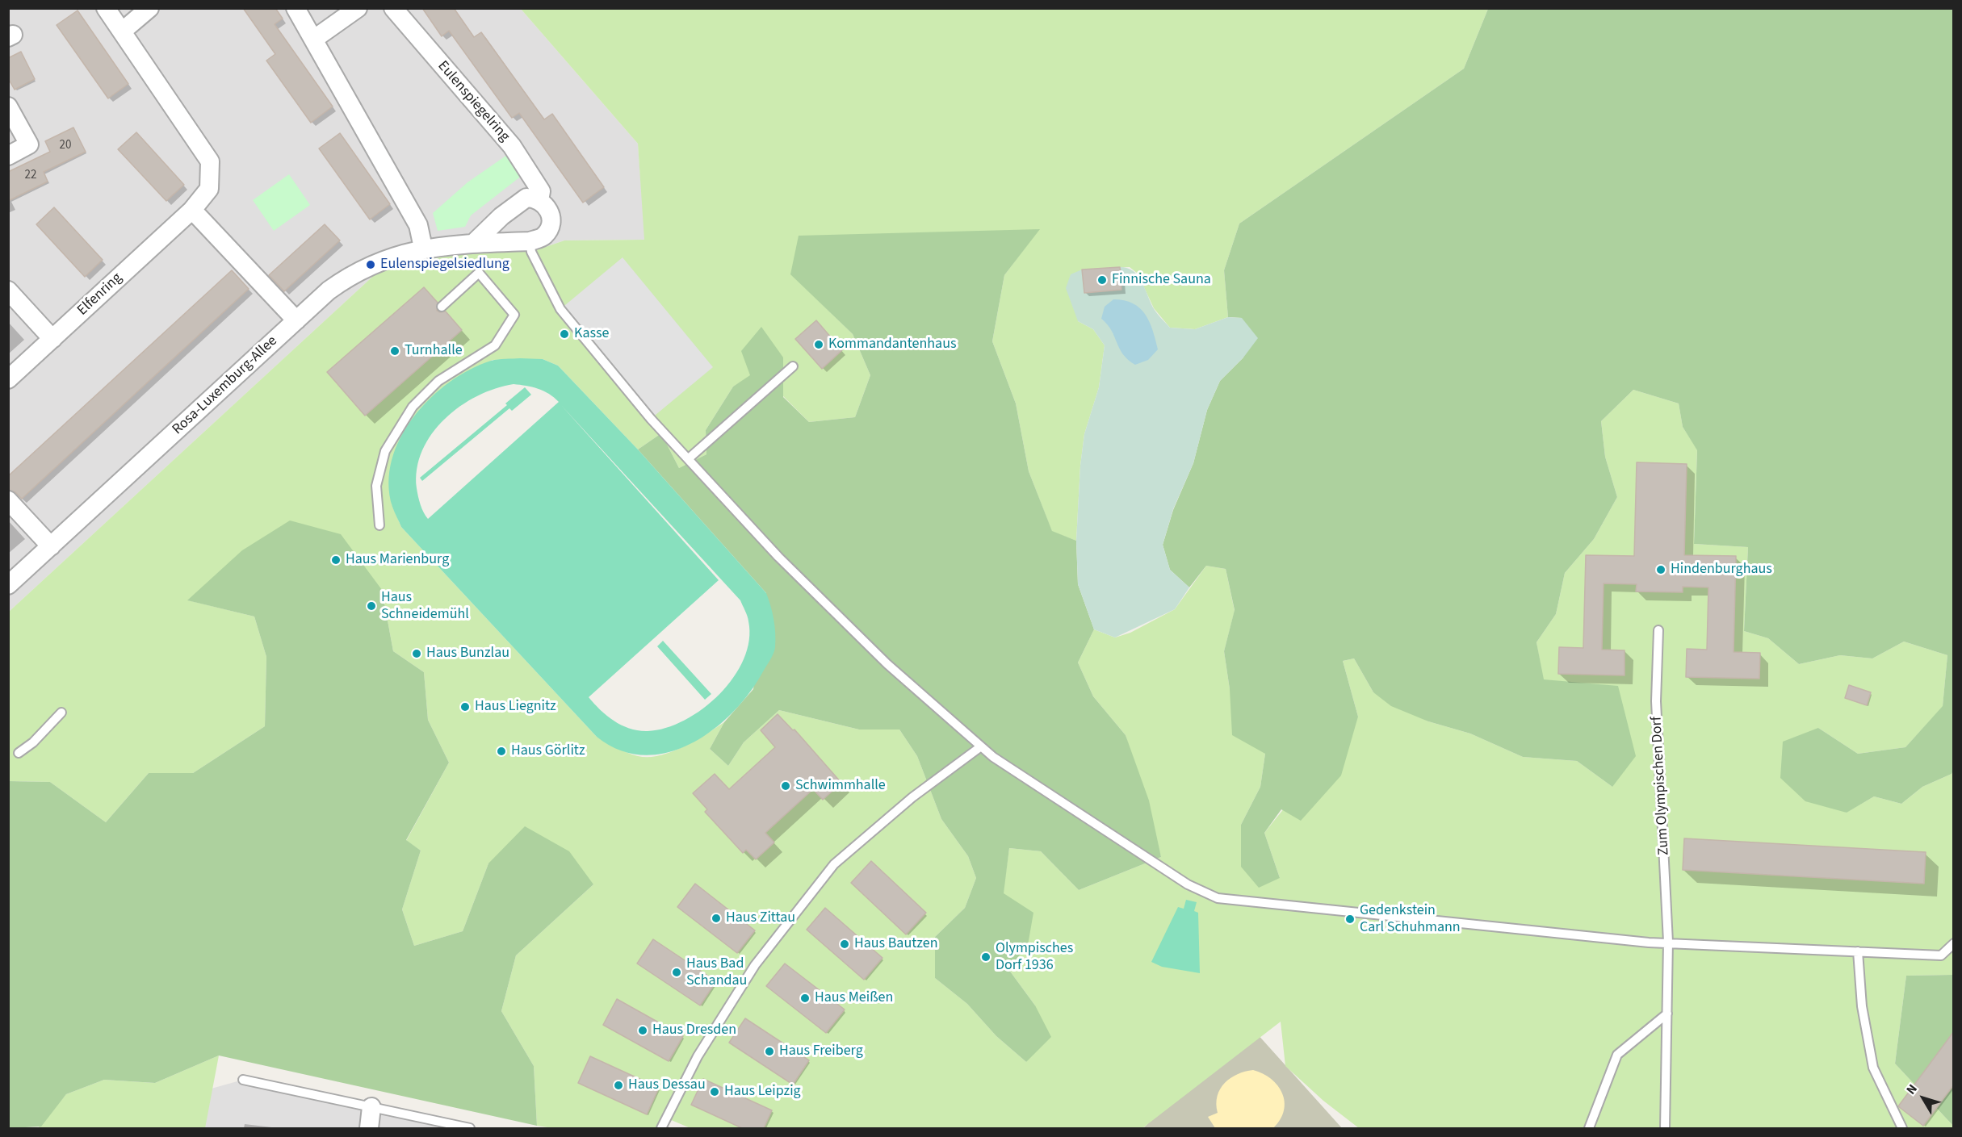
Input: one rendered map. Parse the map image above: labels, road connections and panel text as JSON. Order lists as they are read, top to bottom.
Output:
{
  "streets": {
    "street": ["Eulenspiegelring", "Elfenring", "Rosa-Luxemburg-Allee"],
    "lane": ["Zum Olympischen Dorf"]
  },
  "places": [
    "Eulenspiegelsiedlung",
    "Finnische Sauna",
    "Kasse",
    "Kommandantenhaus",
    "Turnhalle",
    "Haus Marienburg",
    "Hindenburghaus",
    "Haus Schneidemühl",
    "Haus Bunzlau",
    "Haus Liegnitz",
    "Haus Görlitz",
    "Schwimmhalle",
    "Haus Zittau",
    "Gedenkstein Carl Schuhmann",
    "Haus Bautzen",
    "Olympisches Dorf 1936",
    "Haus Bad Schandau",
    "Haus Meißen",
    "Haus Dresden",
    "Haus Freiberg",
    "Haus Dessau",
    "Haus Leipzig"
  ],
  "house_numbers": ["20", "22"],
  "north": "top left"
}
